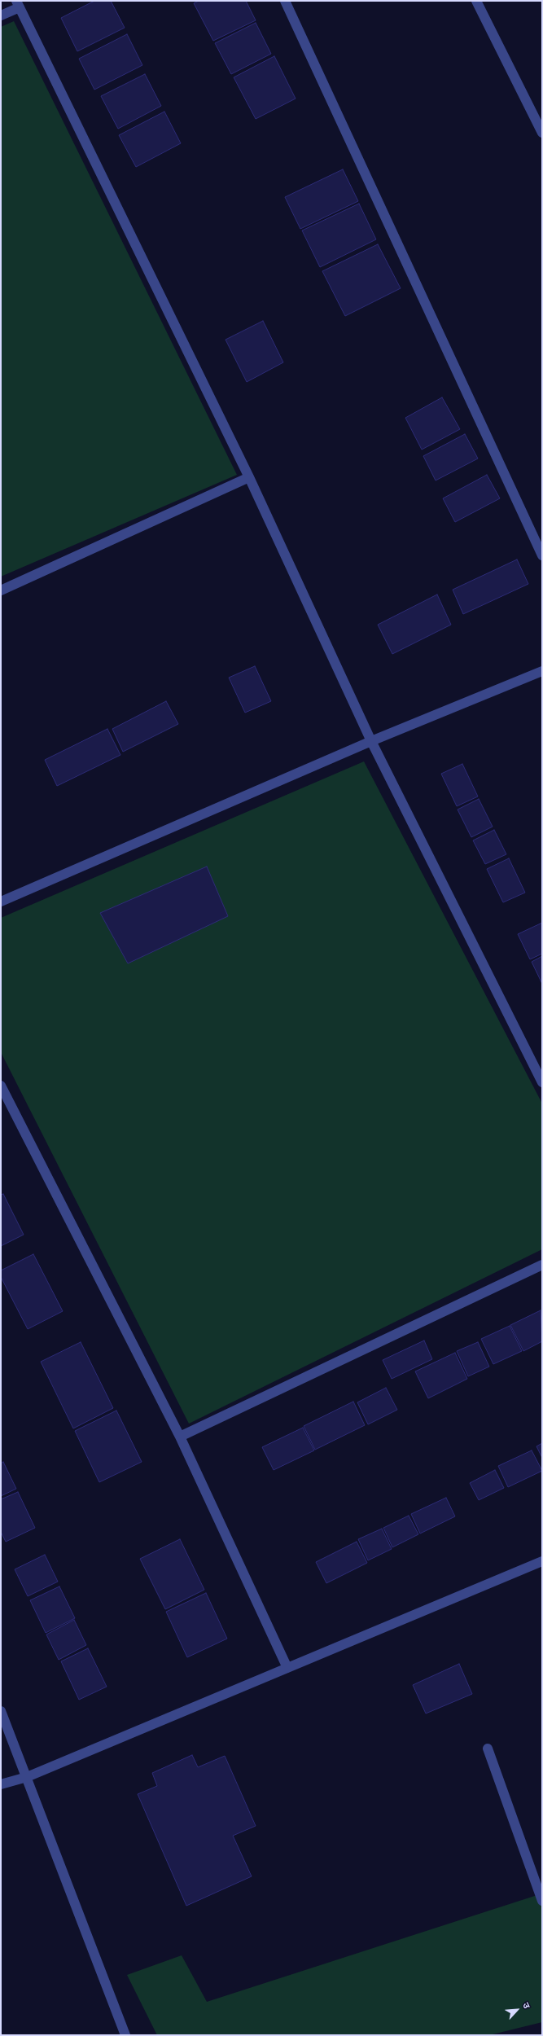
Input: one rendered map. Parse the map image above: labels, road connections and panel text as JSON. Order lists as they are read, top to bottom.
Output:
{
  "north": "top right"
}
